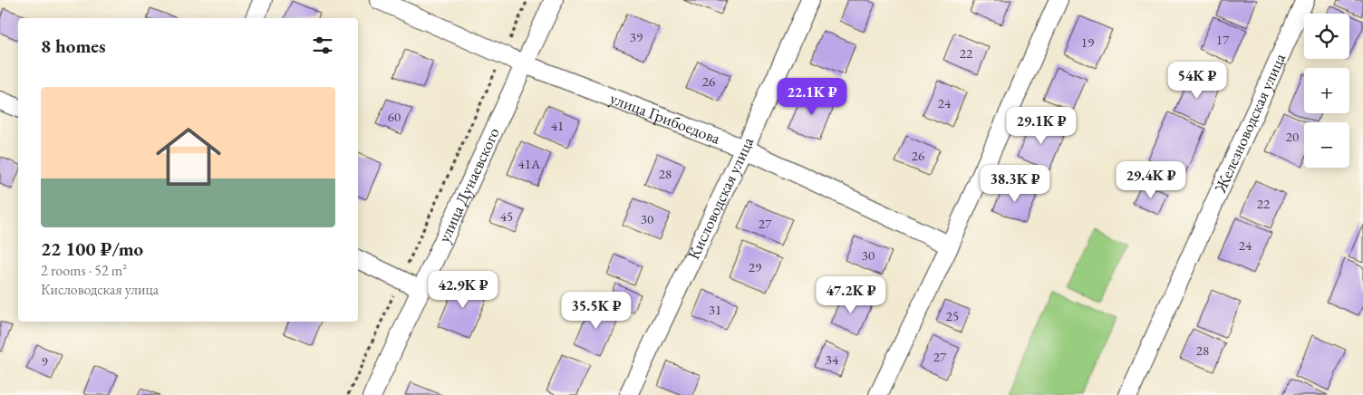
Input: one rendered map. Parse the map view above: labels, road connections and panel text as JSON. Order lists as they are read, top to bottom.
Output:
{
  "streets": {
    "street": [
      "улица Грибоедова",
      "Железноводская улица",
      "улица Дунаевского",
      "Кисловодская улица"
    ]
  },
  "crossings": [
    ["улица Грибоедова", "улица Дунаевского"],
    ["улица Грибоедова", "Кисловодская улица"]
  ],
  "house_numbers": [
    "39",
    "17",
    "19",
    "22",
    "26",
    "24",
    "60",
    "41",
    "20",
    "26",
    "41А",
    "28",
    "22",
    "45",
    "30",
    "27",
    "24",
    "30",
    "29",
    "31",
    "25",
    "28",
    "27",
    "34",
    "9"
  ],
  "page": {
    "map_buttons": ["+", "−"],
    "heading": "8 homes",
    "price": [
      "54K ₽",
      "22.1K ₽",
      "29.1K ₽",
      "29.4K ₽",
      "38.3K ₽",
      "42.9K ₽",
      "47.2K ₽",
      "35.5K ₽"
    ],
    "list": [
      {
        "name": "22 100 ₽/mo",
        "note": "2 rooms · 52 m² · Кисловодская улица"
      }
    ]
  }
}
